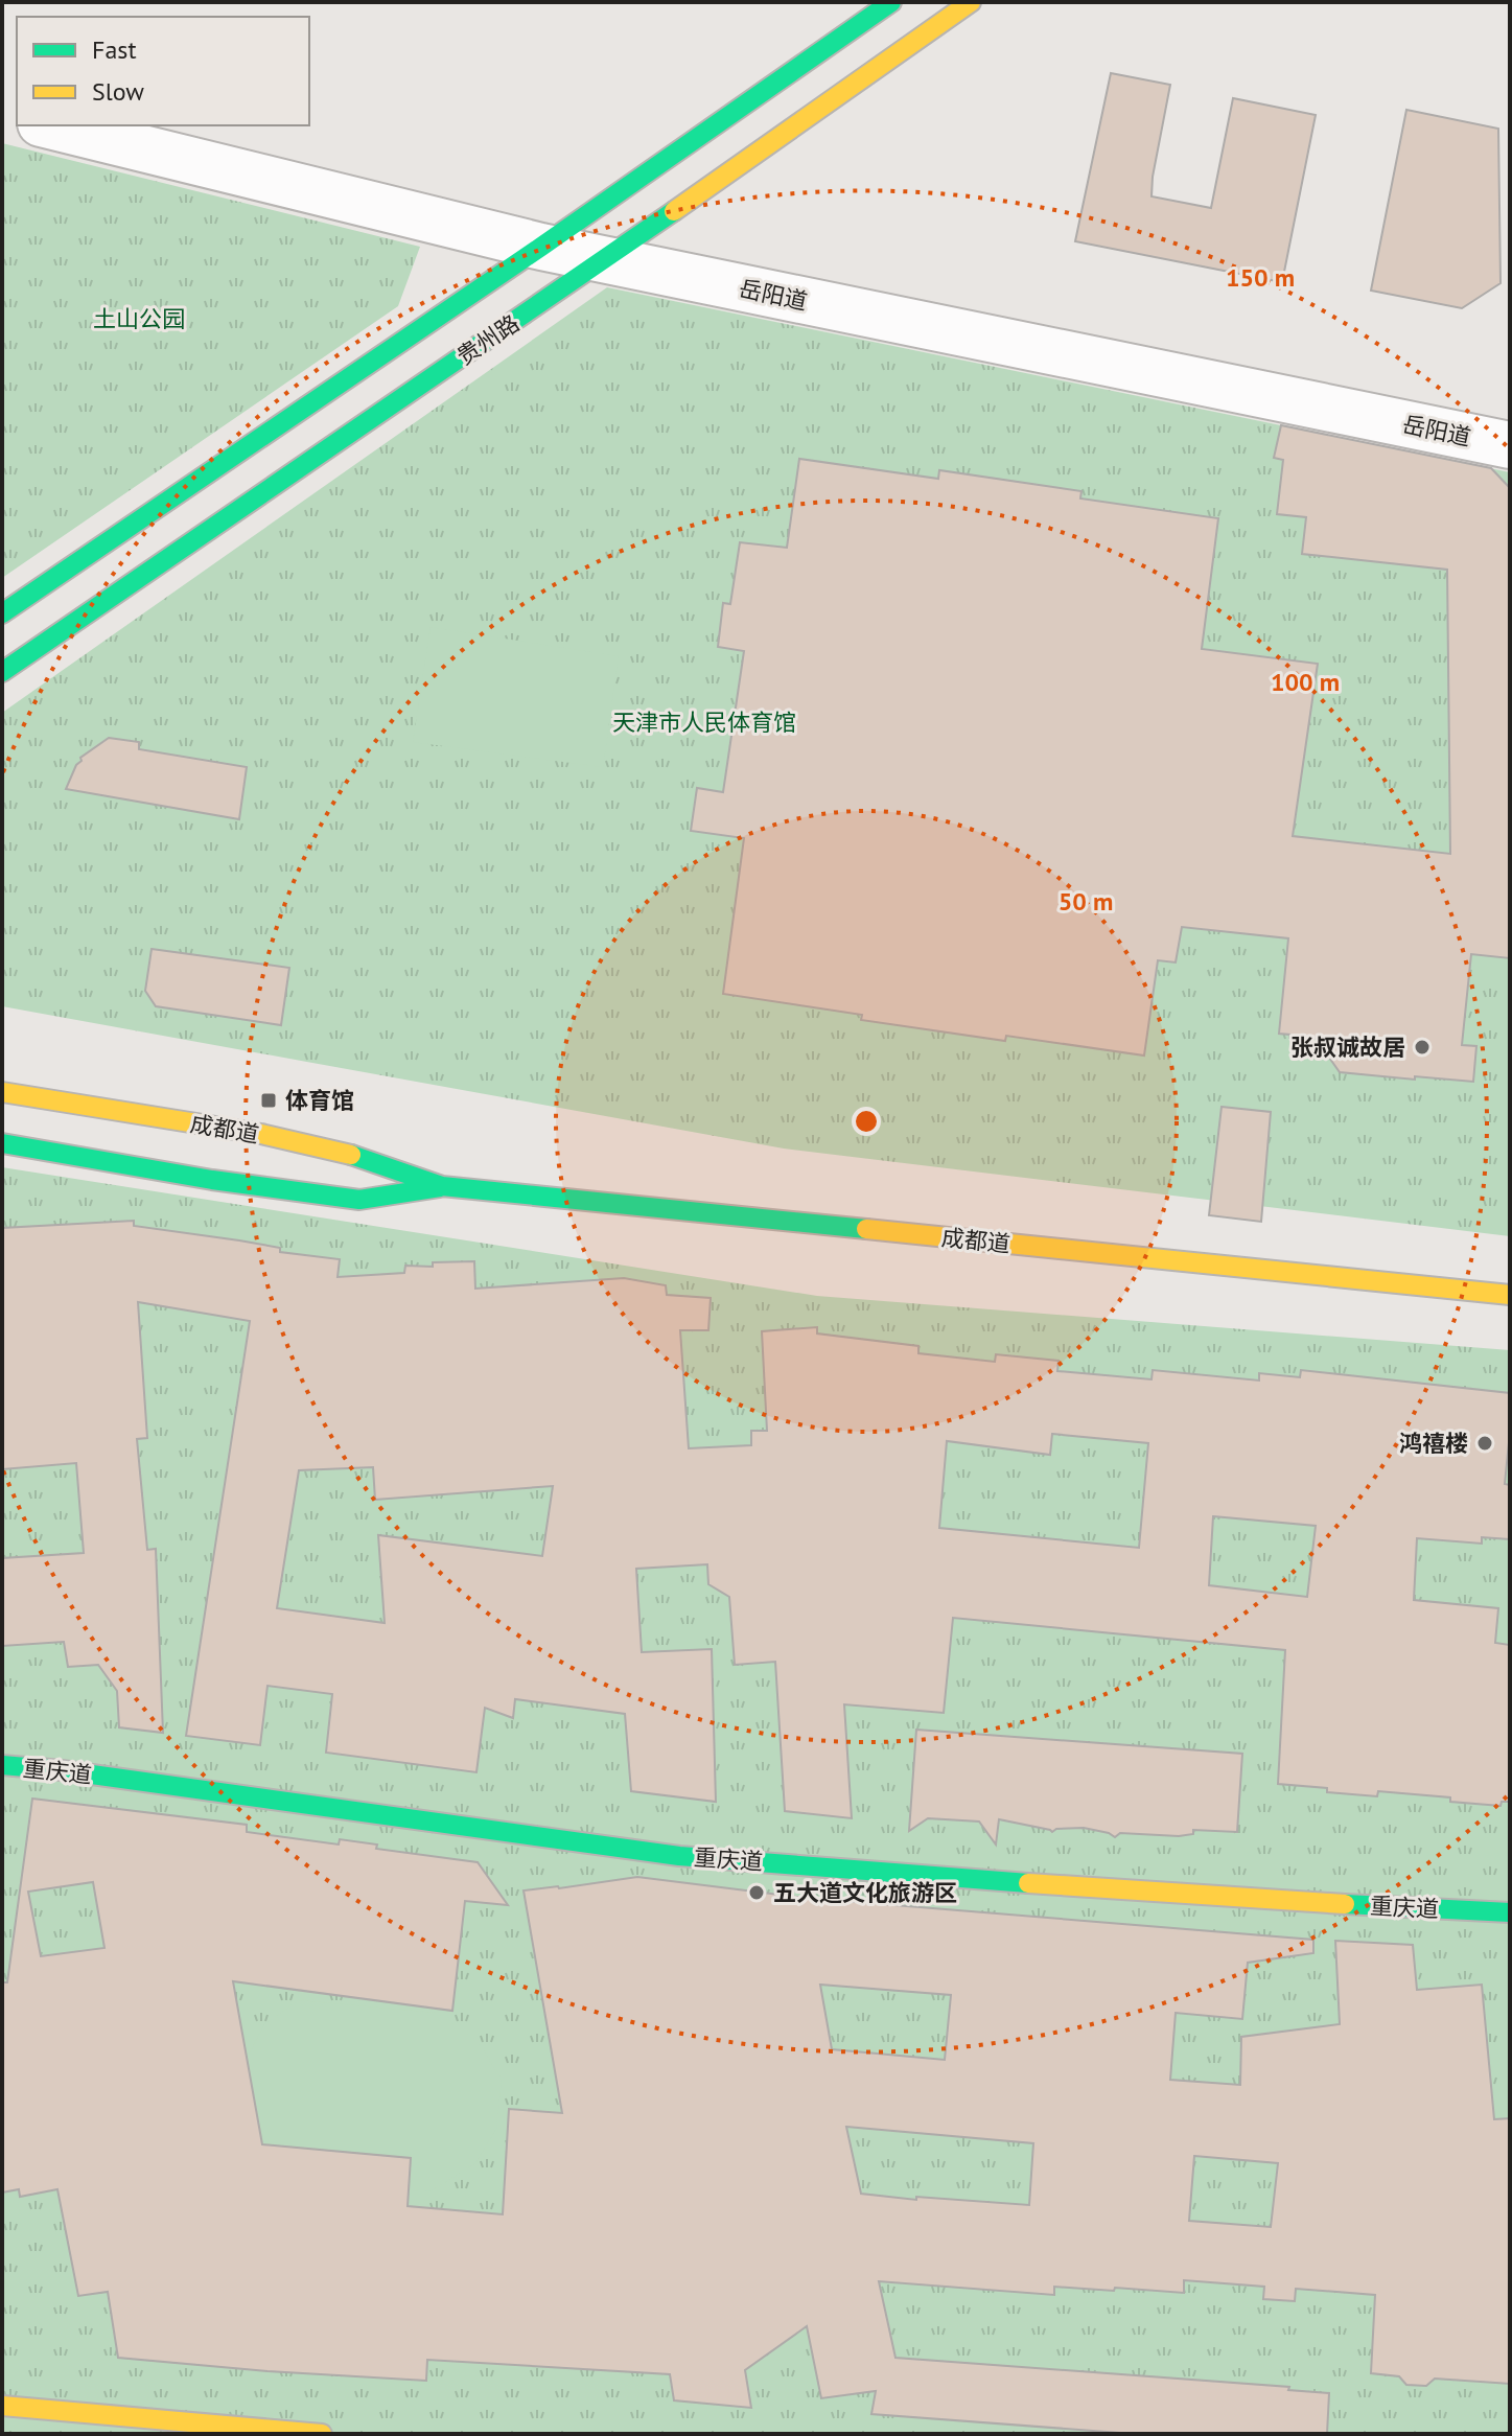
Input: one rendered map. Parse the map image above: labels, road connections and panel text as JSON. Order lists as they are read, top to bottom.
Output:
{
  "streets": {
    "street": [
      "岳阳道",
      "贵州路",
      "成都道",
      "重庆道"
    ]
  },
  "crossings": [
    ["岳阳道", "贵州路"]
  ],
  "parks": ["土山公园", "天津市人民体育馆"],
  "places": {
    "other": ["张叔诚故居", "鸿禧楼", "五大道文化旅游区"],
    "transit": ["体育馆"]
  },
  "legend": ["Fast", "Slow"],
  "rings": ["150 m", "100 m", "50 m"]
}
